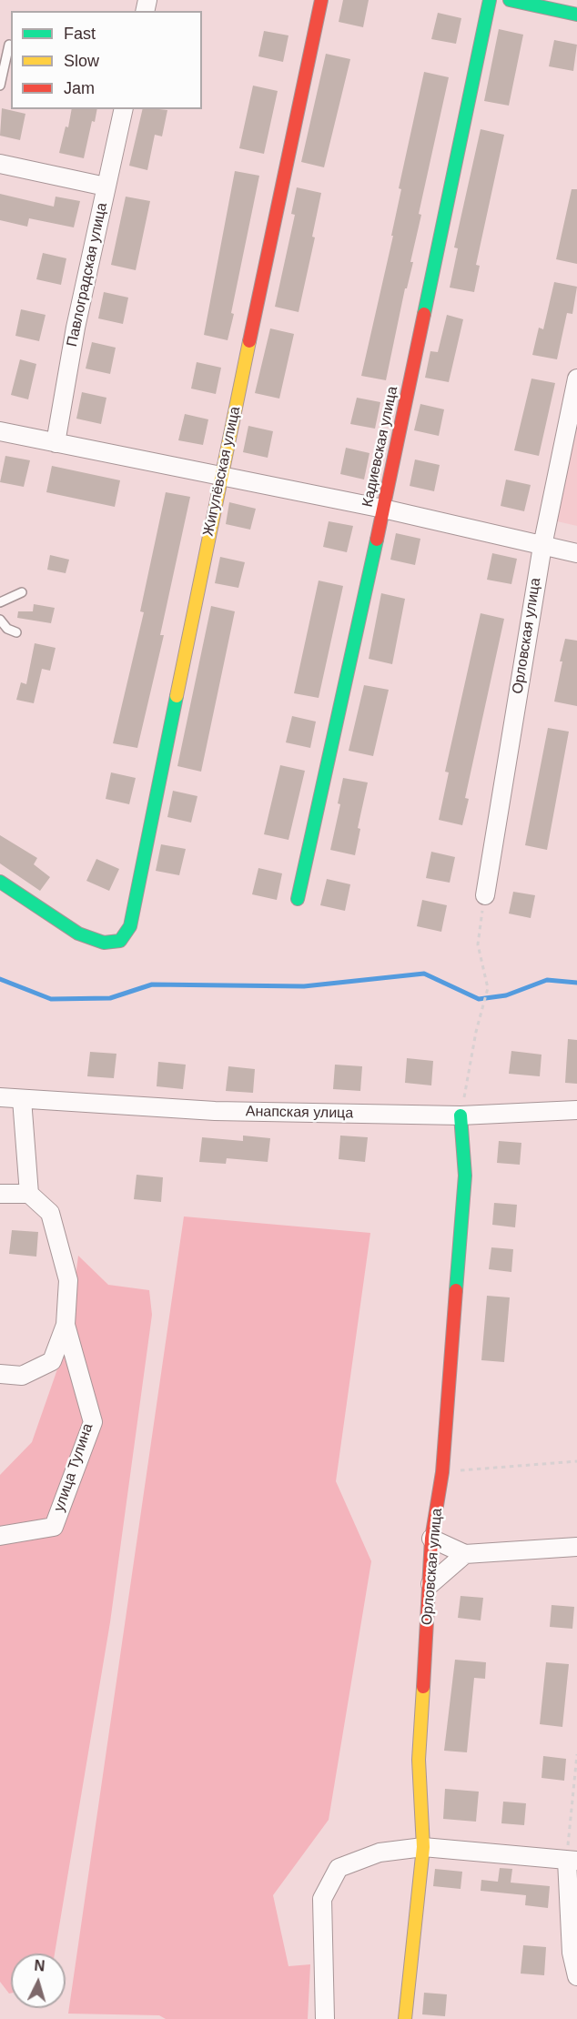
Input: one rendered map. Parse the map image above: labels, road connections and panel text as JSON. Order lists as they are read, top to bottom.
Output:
{
  "streets": {
    "street": [
      "Павлоградская улица",
      "Кадиевская улица",
      "Жигулёвская улица",
      "Орловская улица",
      "Анапская улица",
      "улица Тулина"
    ]
  },
  "crossings": [
    ["Орловская улица", "Анапская улица"]
  ],
  "legend": ["Fast", "Slow", "Jam"],
  "north": "top"
}
